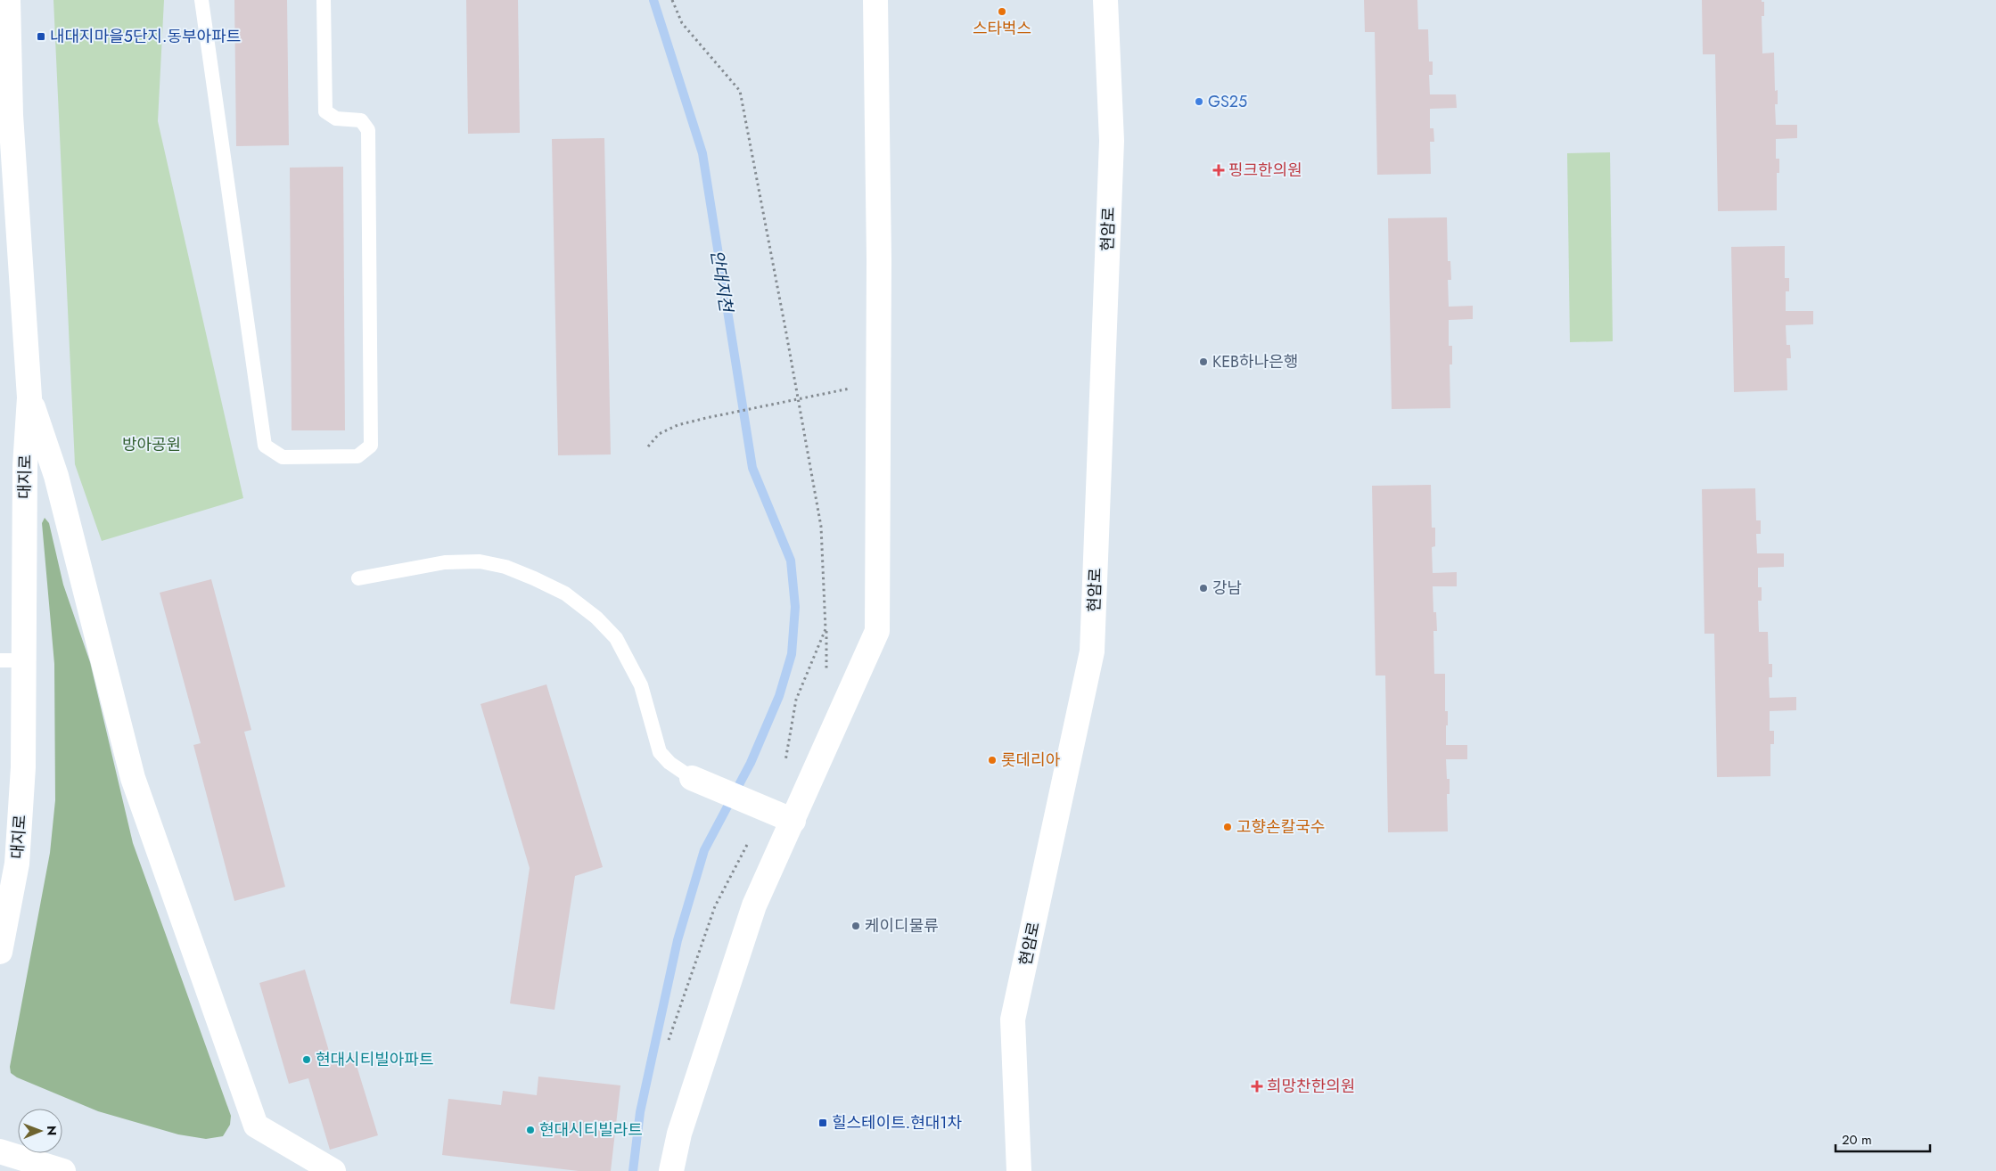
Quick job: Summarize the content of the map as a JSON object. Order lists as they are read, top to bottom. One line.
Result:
{"streets":{"street":["현암로","대지로"]},"water":["안대지천"],"parks":["방아공원"],"places":{"other":["스타벅스","GS25","KEB하나은행","강남","롯데리아","고향손칼국수","케이디물류","현대시티빌아파트","현대시티빌라트"],"transit":["내대지마을5단지.동부아파트","힐스테이트.현대1차"],"health":["핑크한의원","희망찬한의원"]},"scale_bar":"20 m","north":"right"}
